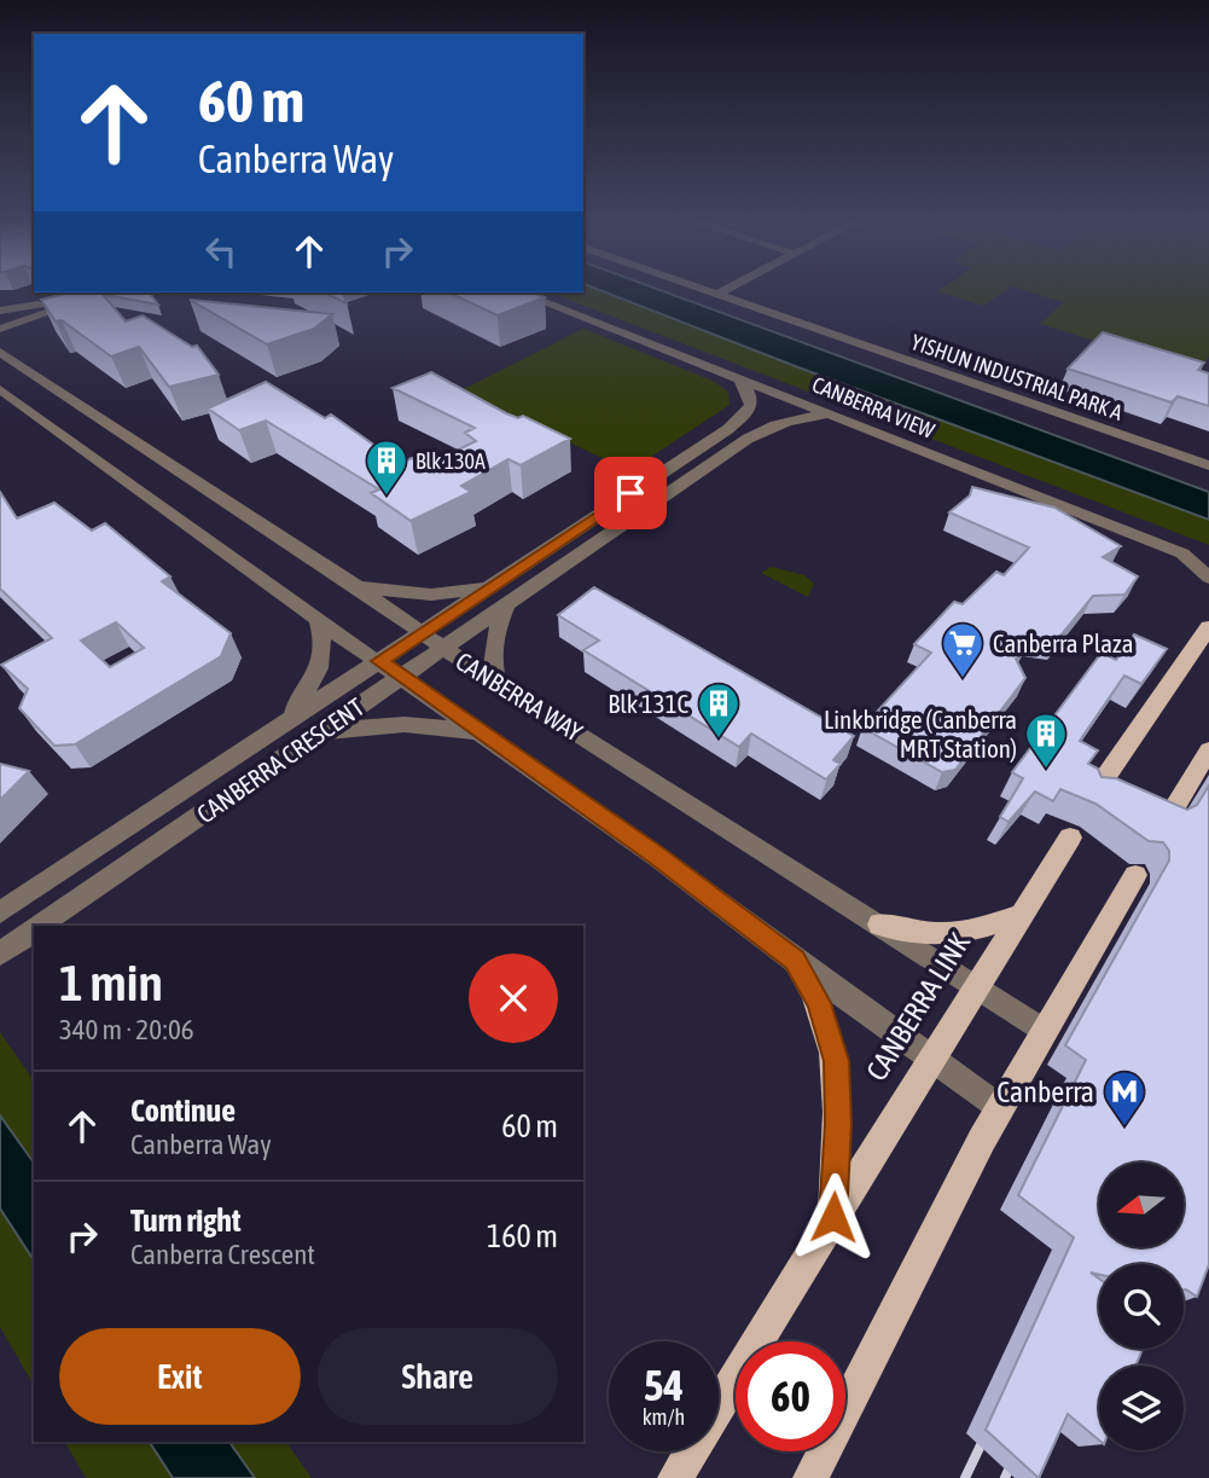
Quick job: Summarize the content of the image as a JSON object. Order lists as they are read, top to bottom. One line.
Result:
{"streets":{"main road":["CANBERRA LINK"],"street":["YISHUN INDUSTRIAL PARK A","CANBERRA VIEW","CANBERRA WAY","CANBERRA CRESCENT"]},"crossings":[["CANBERRA VIEW","CANBERRA CRESCENT"],["CANBERRA WAY","CANBERRA CRESCENT"],["CANBERRA WAY","CANBERRA LINK"]],"places":{"building":["Blk 130A","Blk 131C","Linkbridge (Canberra MRT Station)"],"supermarket":["Canberra Plaza"],"metro station":["Canberra"]},"north":"left","page":{"turn":["60 m","Canberra Way"],"heading":["1 min","340 m · 20:06"],"list":[{"name":"Continue","note":"Canberra Way","value":"60 m"},{"name":"Turn right","note":"Canberra Crescent","value":"160 m"}],"buttons":["Exit","Share"],"speed":"54 km/h","limit":"60"}}
